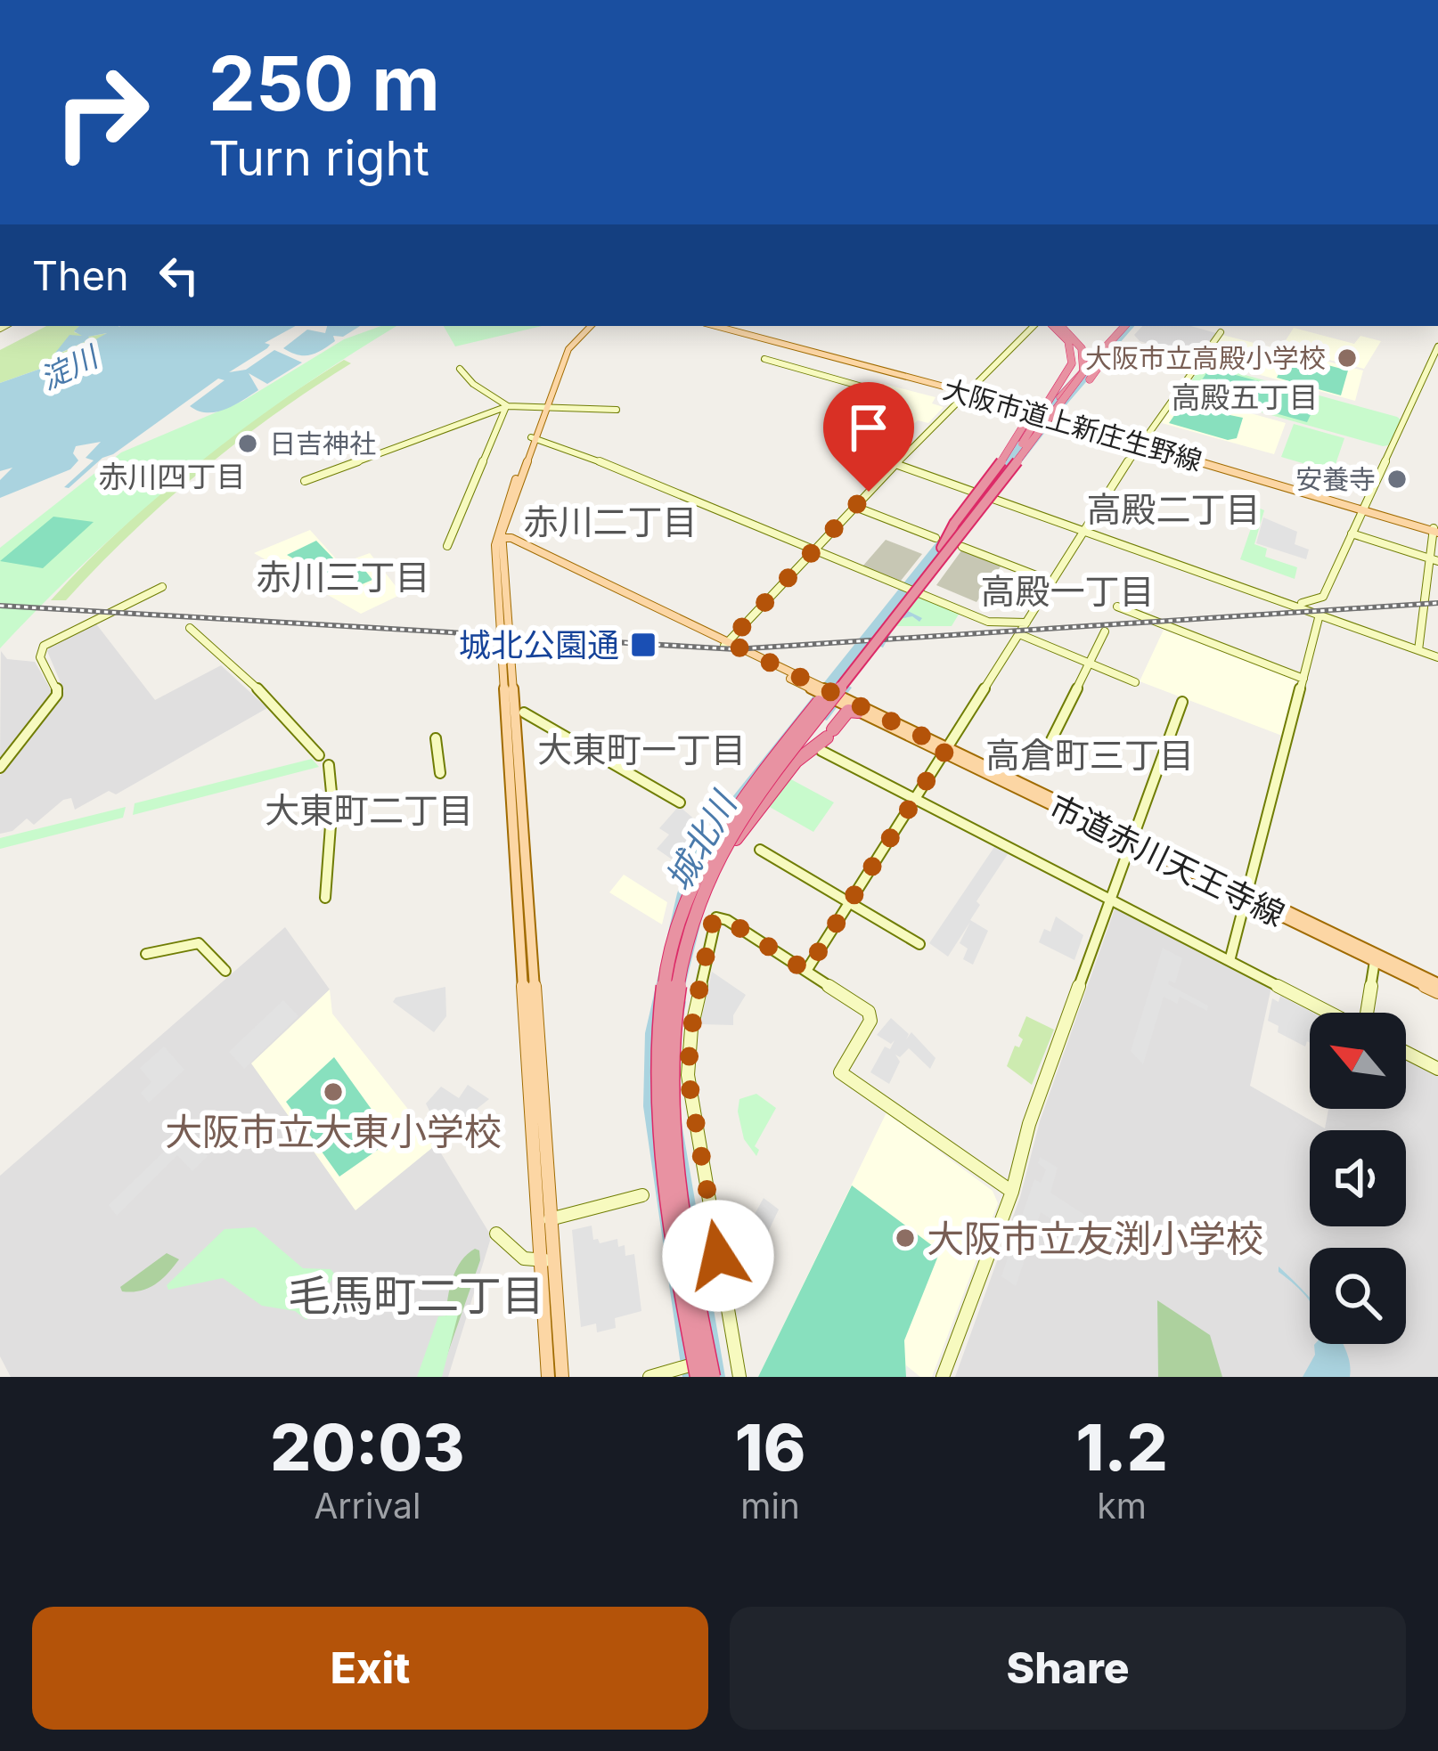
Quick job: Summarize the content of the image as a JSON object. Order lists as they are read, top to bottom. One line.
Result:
{"streets":{"main road":["大阪市道上新庄生野線","市道赤川天王寺線"]},"districts":["高殿五丁目","赤川四丁目","高殿二丁目","赤川二丁目","赤川三丁目","高殿一丁目","大東町一丁目","高倉町三丁目","大東町二丁目","毛馬町二丁目"],"water":["淀川","城北川"],"places":{"other":["大阪市立高殿小学校","日吉神社","安養寺","大阪市立大東小学校","大阪市立友渕小学校"],"transit":["城北公園通"]},"north":"top left","page":{"turn":["250 m","Turn right"],"then":"Then","eta":["20:03","Arrival","16","min","1.2","km"],"buttons":["Exit","Share"]}}
